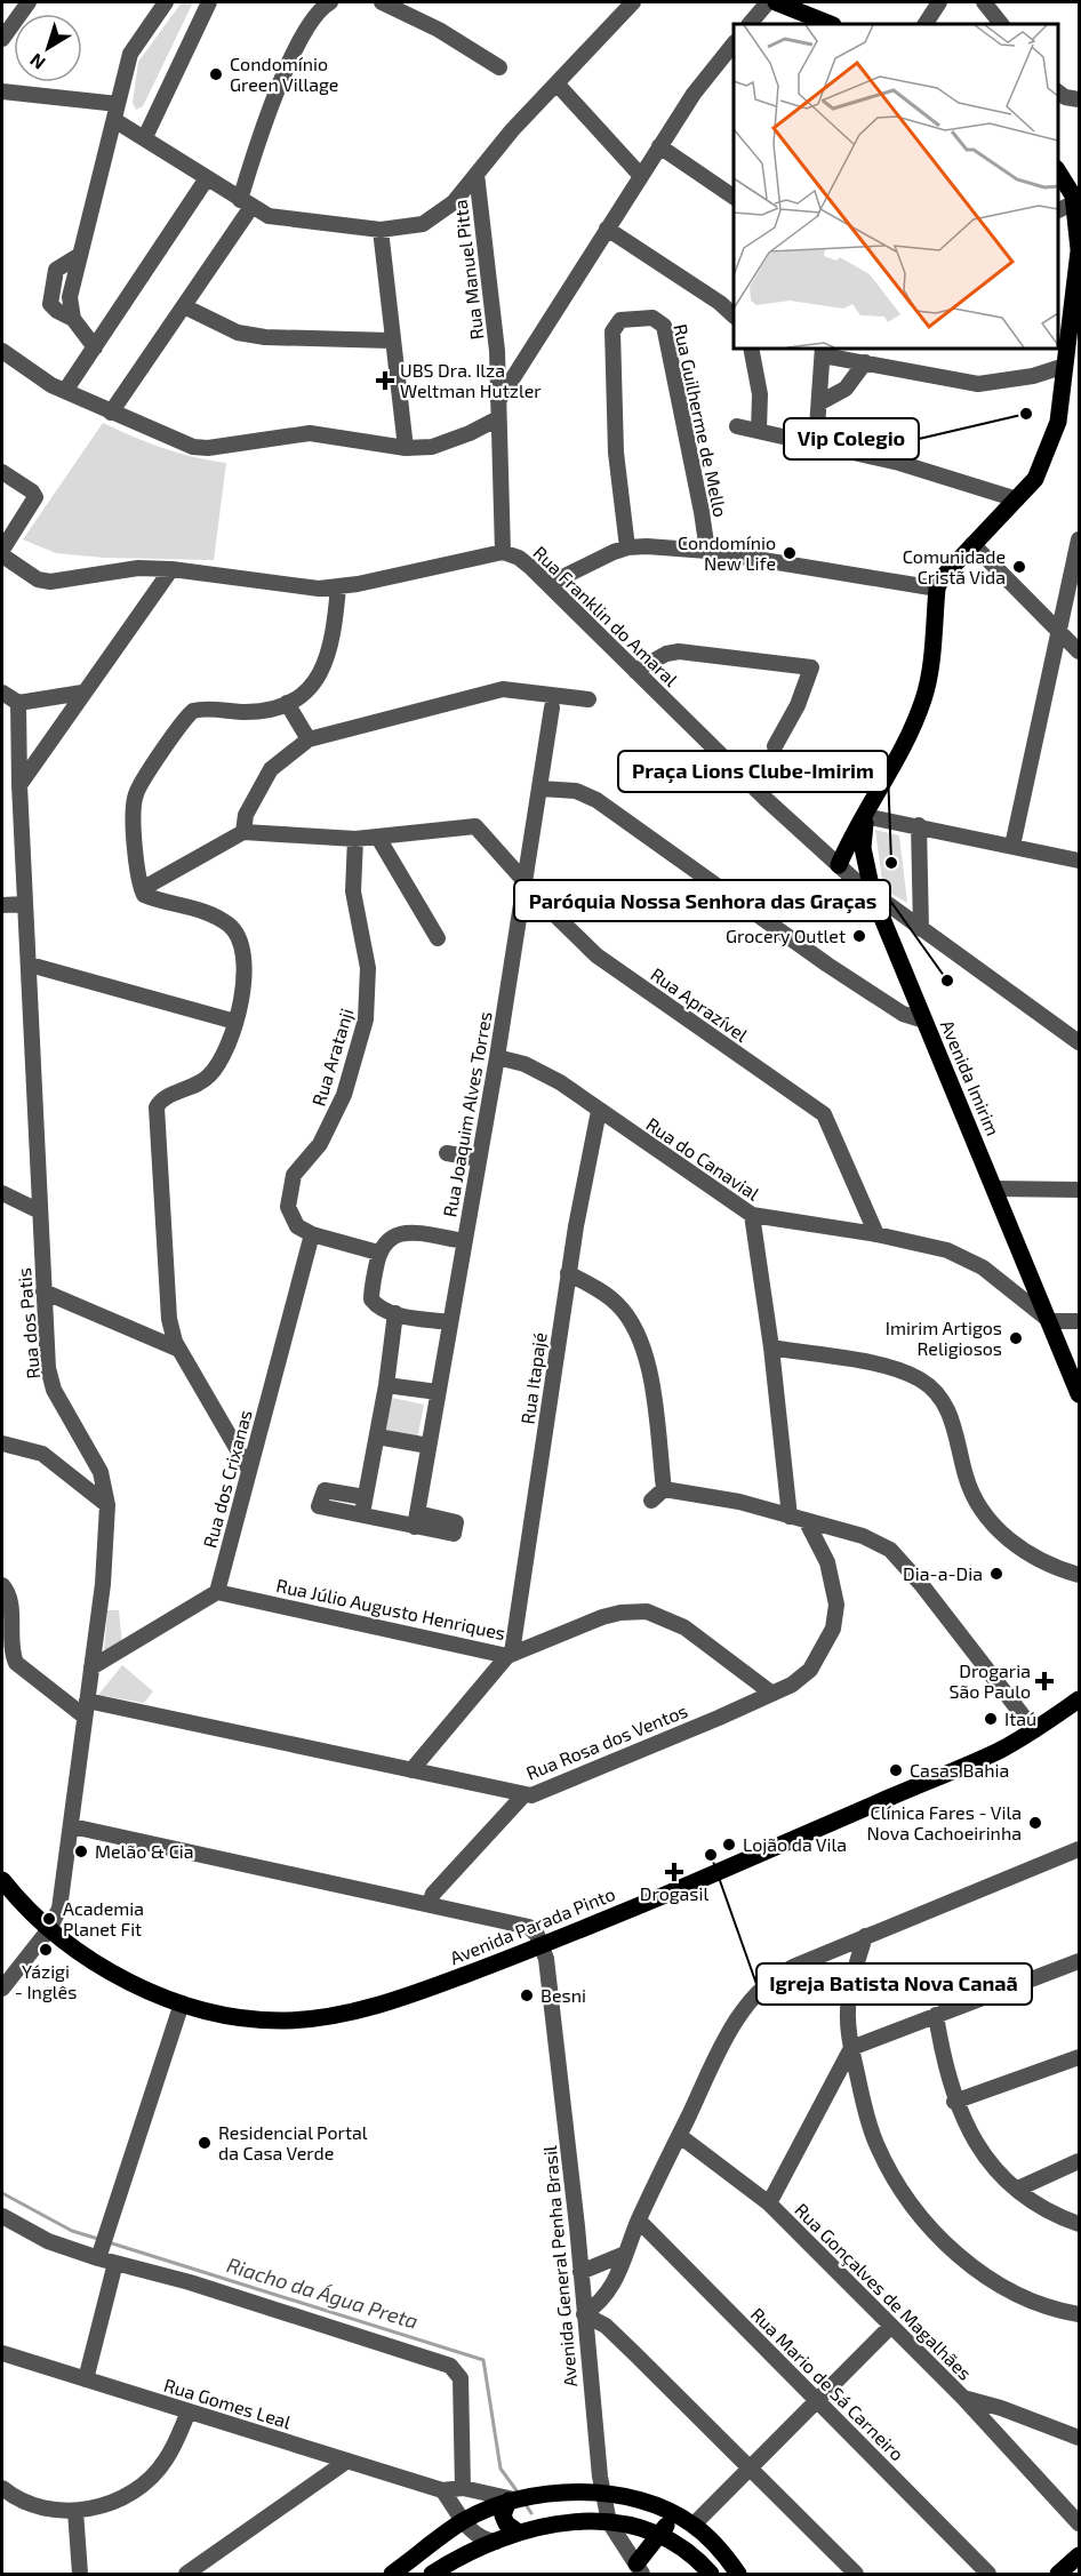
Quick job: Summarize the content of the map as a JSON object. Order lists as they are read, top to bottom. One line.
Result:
{"streets":{"main road":["Avenida Imirim","Avenida Parada Pinto"],"street":["Rua Manuel Pitta","Rua Guilherme de Mello","Rua Franklin do Amaral","Rua Aprazível","Rua Aratanji","Rua Joaquim Alves Torres","Rua do Canavial","Rua dos Patis","Rua Itapajé","Rua dos Crixanas","Rua Júlio Augusto Henriques","Rua Rosa dos Ventos","Avenida General Penha Brasil","Rua Gonçalves de Magalhães","Rua Mario de Sá Carneiro","Rua Gomes Leal"]},"crossings":[["Rua Manuel Pitta","Rua Franklin do Amaral"],["Rua Franklin do Amaral","Avenida Imirim"],["Rua Aprazível","Rua Joaquim Alves Torres"],["Rua Aprazível","Rua do Canavial"],["Rua Aratanji","Rua dos Crixanas"],["Avenida Imirim","Rua do Canavial"],["Rua Joaquim Alves Torres","Rua do Canavial"],["Rua do Canavial","Rua Itapajé"],["Rua dos Patis","Rua Rosa dos Ventos"],["Rua dos Patis","Avenida Parada Pinto"],["Rua Itapajé","Rua Júlio Augusto Henriques"],["Rua dos Crixanas","Rua Júlio Augusto Henriques"],["Rua Júlio Augusto Henriques","Rua Rosa dos Ventos"],["Avenida Parada Pinto","Avenida General Penha Brasil"]],"water":["Riacho da Água Preta"],"places":{"other":["Condomínio Green Village","Vip Colegio","Condomínio New Life","Comunidade Cristã Vida","Praça Lions Clube-Imirim","Grocery Outlet","Paróquia Nossa Senhora das Graças","Imirim Artigos Religiosos","Dia-a-Dia","Itaú","Casas Bahia","Clínica Fares - Vila Nova Cachoeirinha","Lojão da Vila","Melão & Cia","Igreja Batista Nova Canaã","Academia Planet Fit","Yázigi - Inglês","Besni","Residencial Portal da Casa Verde"],"health":["UBS Dra. Ilza Weltman Hutzler","Drogaria São Paulo","Drogasil"]},"north":"bottom left"}
